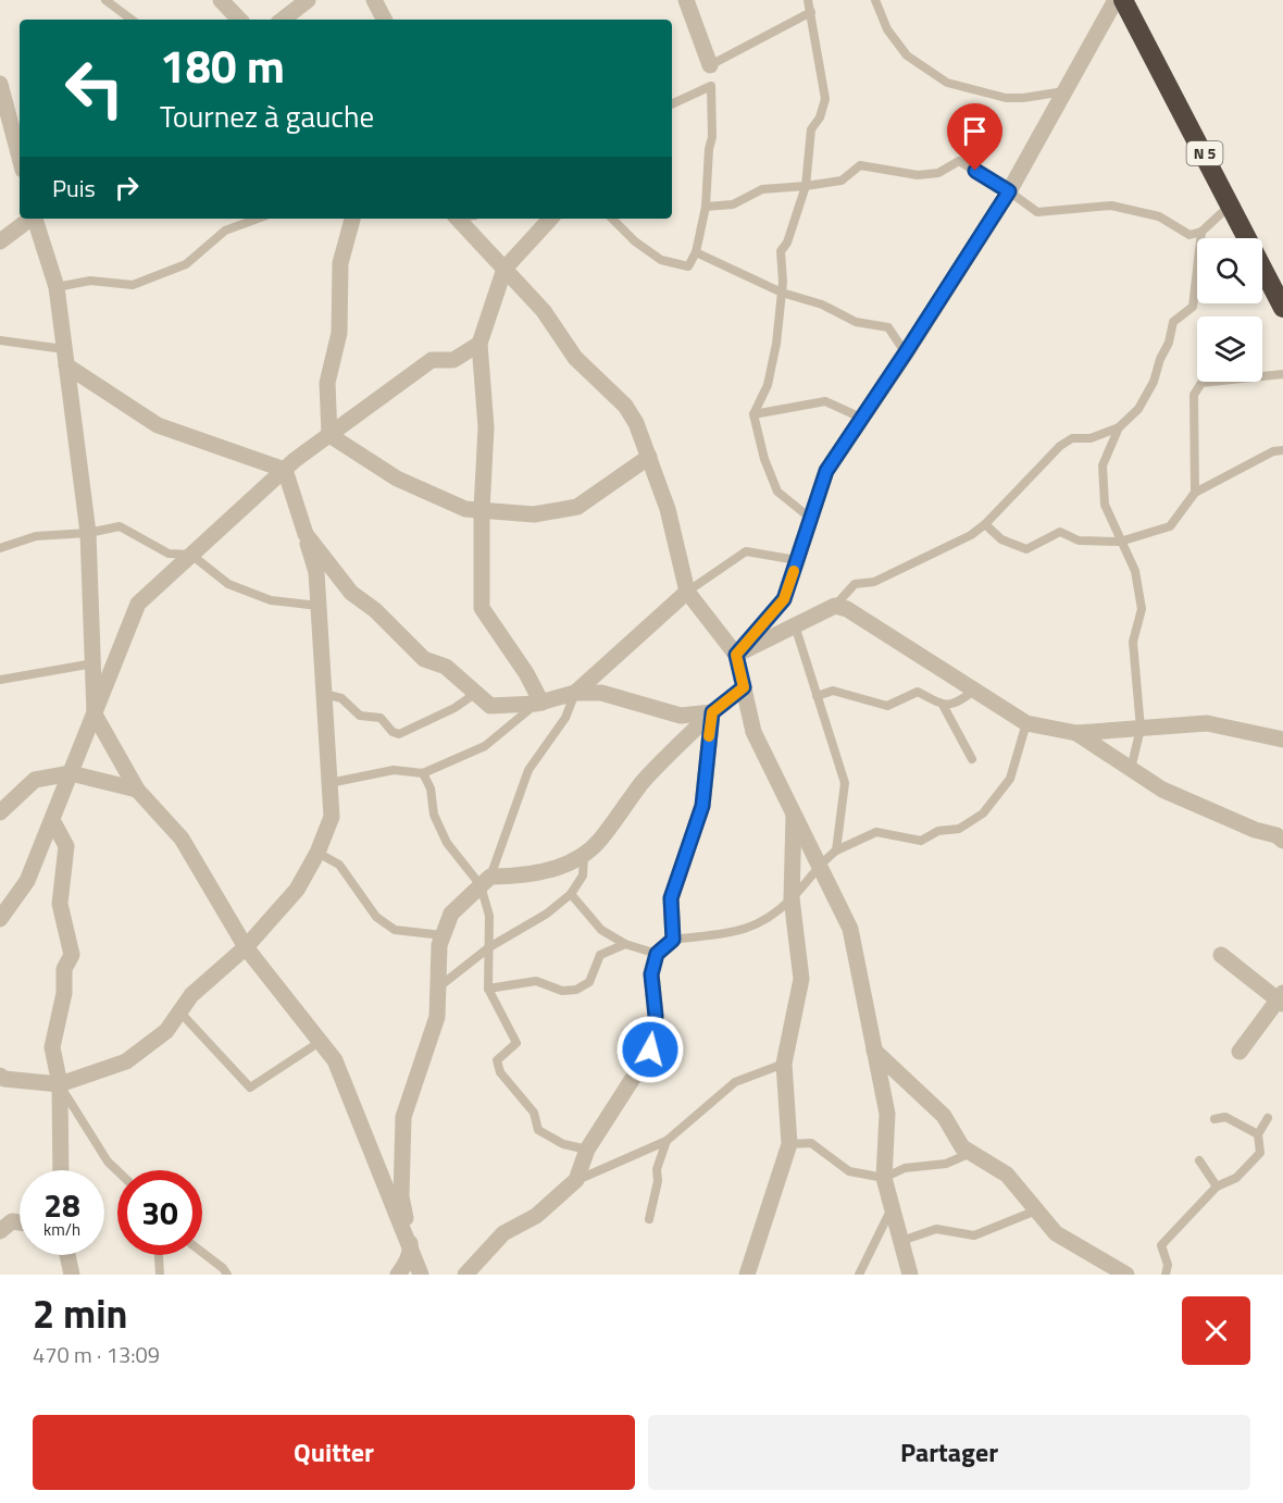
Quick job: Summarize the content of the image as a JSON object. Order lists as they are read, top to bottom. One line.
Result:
{"streets":{"highway":["N 5"]},"page":{"turn":["180 m","Tournez à gauche"],"then":"Puis","speed":"28 km/h","limit":"30","heading":["2 min","470 m · 13:09"],"buttons":["Quitter","Partager"]}}
